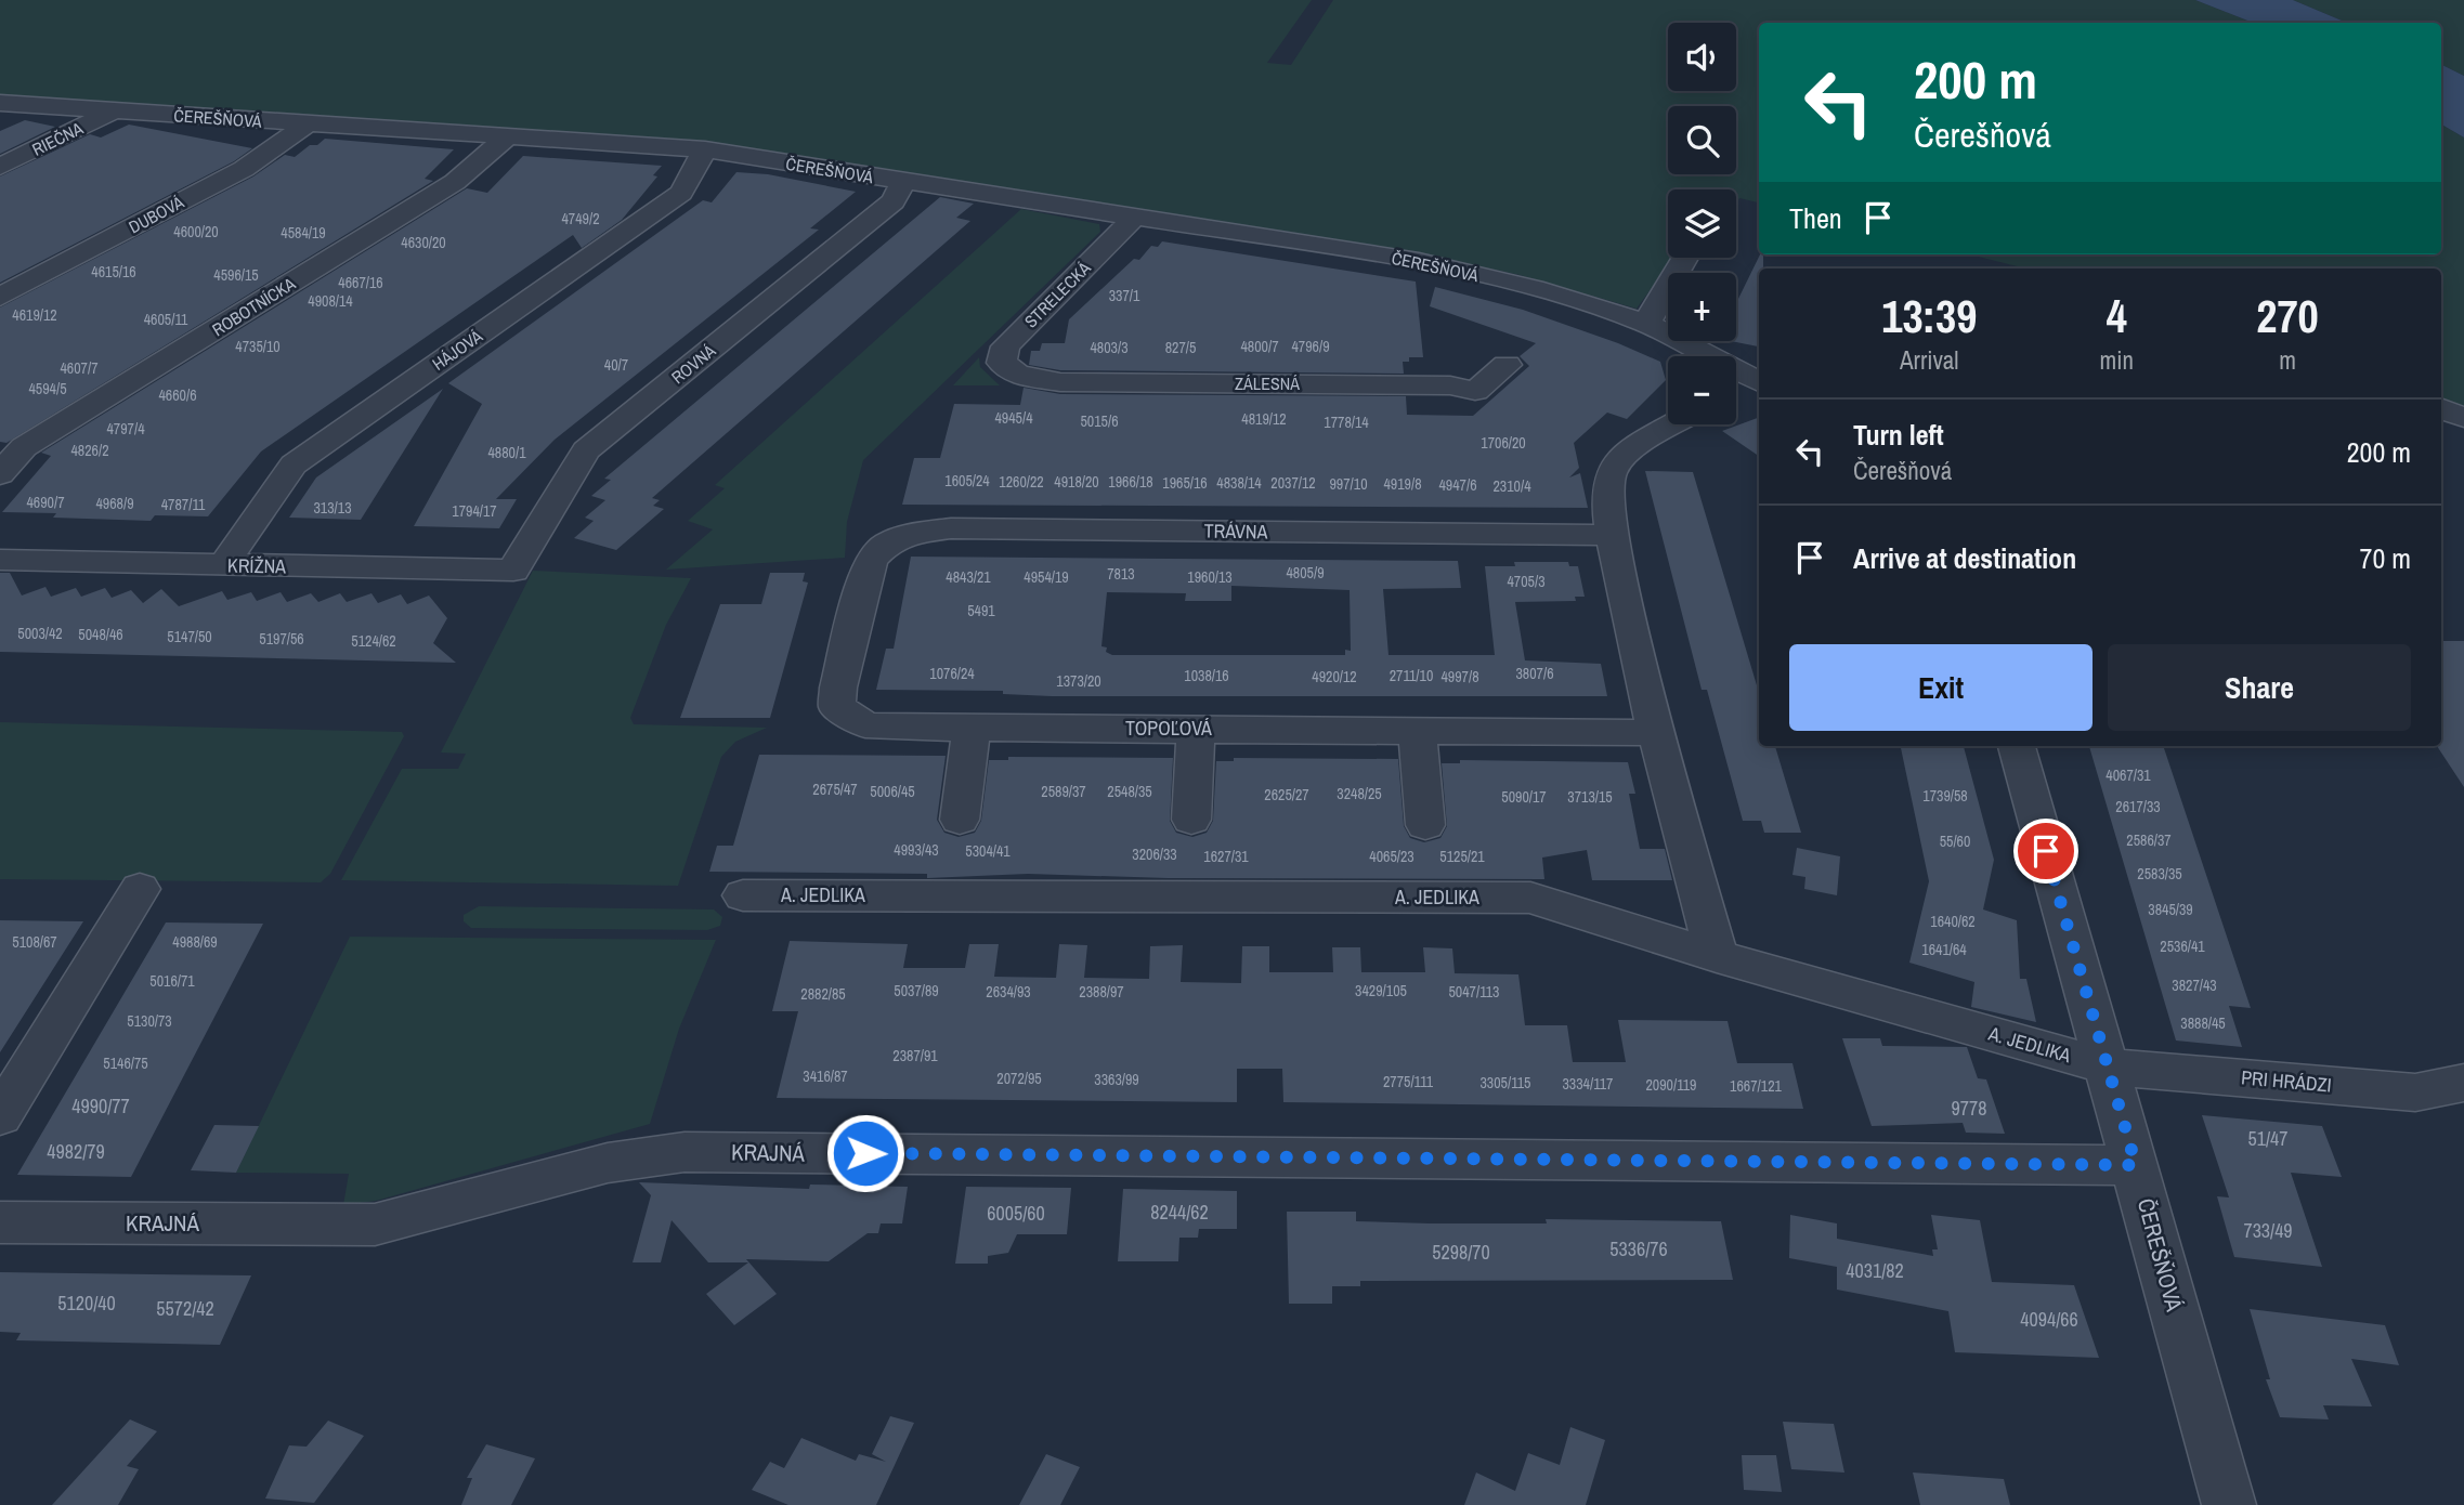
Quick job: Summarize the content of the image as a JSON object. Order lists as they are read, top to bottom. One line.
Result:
{"streets":{"street":["ČEREŠŇOVÁ","RIEČNA","DUBOVÁ","STRELECKÁ","ROBOTNÍCKA","HÁJOVÁ","ROVNÁ","ZÁLESNÁ","TRÁVNA","KRÍŽNA","TOPOĽOVÁ","A. JEDLIKA","PRI HRÁDZI","KRAJNÁ"]},"crossings":[["ČEREŠŇOVÁ","RIEČNA"],["ČEREŠŇOVÁ","DUBOVÁ"],["ČEREŠŇOVÁ","STRELECKÁ"],["ČEREŠŇOVÁ","ROBOTNÍCKA"],["ČEREŠŇOVÁ","HÁJOVÁ"],["ČEREŠŇOVÁ","ROVNÁ"],["ČEREŠŇOVÁ","A. JEDLIKA"],["ČEREŠŇOVÁ","PRI HRÁDZI"],["ČEREŠŇOVÁ","KRAJNÁ"],["STRELECKÁ","ZÁLESNÁ"],["HÁJOVÁ","KRÍŽNA"],["ROVNÁ","KRÍŽNA"],["TRÁVNA","TOPOĽOVÁ"],["A. JEDLIKA","PRI HRÁDZI"]],"house_numbers":["4749/2","4600/20","4584/19","4630/20","4615/16","4596/15","4667/16","337/1","4908/14","4619/12","4605/11","4735/10","4800/7","4796/9","4803/3","827/5","40/7","4607/7","4594/5","4660/6","4945/4","4819/12","5015/6","1778/14","4797/4","1706/20","4826/2","4880/1","1605/24","1260/22","4918/20","1966/18","1965/16","4838/14","2037/12","997/10","4919/8","4947/6","2310/4","4690/7","4968/9","4787/11","313/13","1794/17","4805/9","7813","4843/21","4954/19","1960/13","4705/3","5491","5003/42","5048/46","5147/50","5197/56","5124/62","1076/24","3807/6","1038/16","2711/10","4920/12","4997/8","1373/20","4067/31","2675/47","5006/45","2589/37","2548/35","3248/25","2625/27","1739/58","5090/17","3713/15","2617/33","2586/37","55/60","4993/43","5304/41","3206/33","1627/31","4065/23","5125/21","2583/35","3845/39","1640/62","5108/67","4988/69","2536/41","1641/64","5016/71","3827/43","5037/89","3429/105","2634/93","2388/97","5047/113","2882/85","5130/73","3888/45","2387/91","5146/75","3416/87","2072/95","3363/99","2775/111","3305/115","3334/117","2090/119","1667/121","4990/77","9778","51/47","4982/79","8244/62","6005/60","733/49","5336/76","5298/70","4031/82","5120/40","5572/42","4094/66"],"page":{"map_buttons":["+","−"],"turn":["200 m","Čerešňová"],"then":"Then","eta":["13:39","Arrival","4","min","270","m"],"list":[{"name":"Turn left","note":"Čerešňová","value":"200 m"},{"name":"Arrive at destination","value":"70 m"}],"buttons":["Exit","Share"]}}
